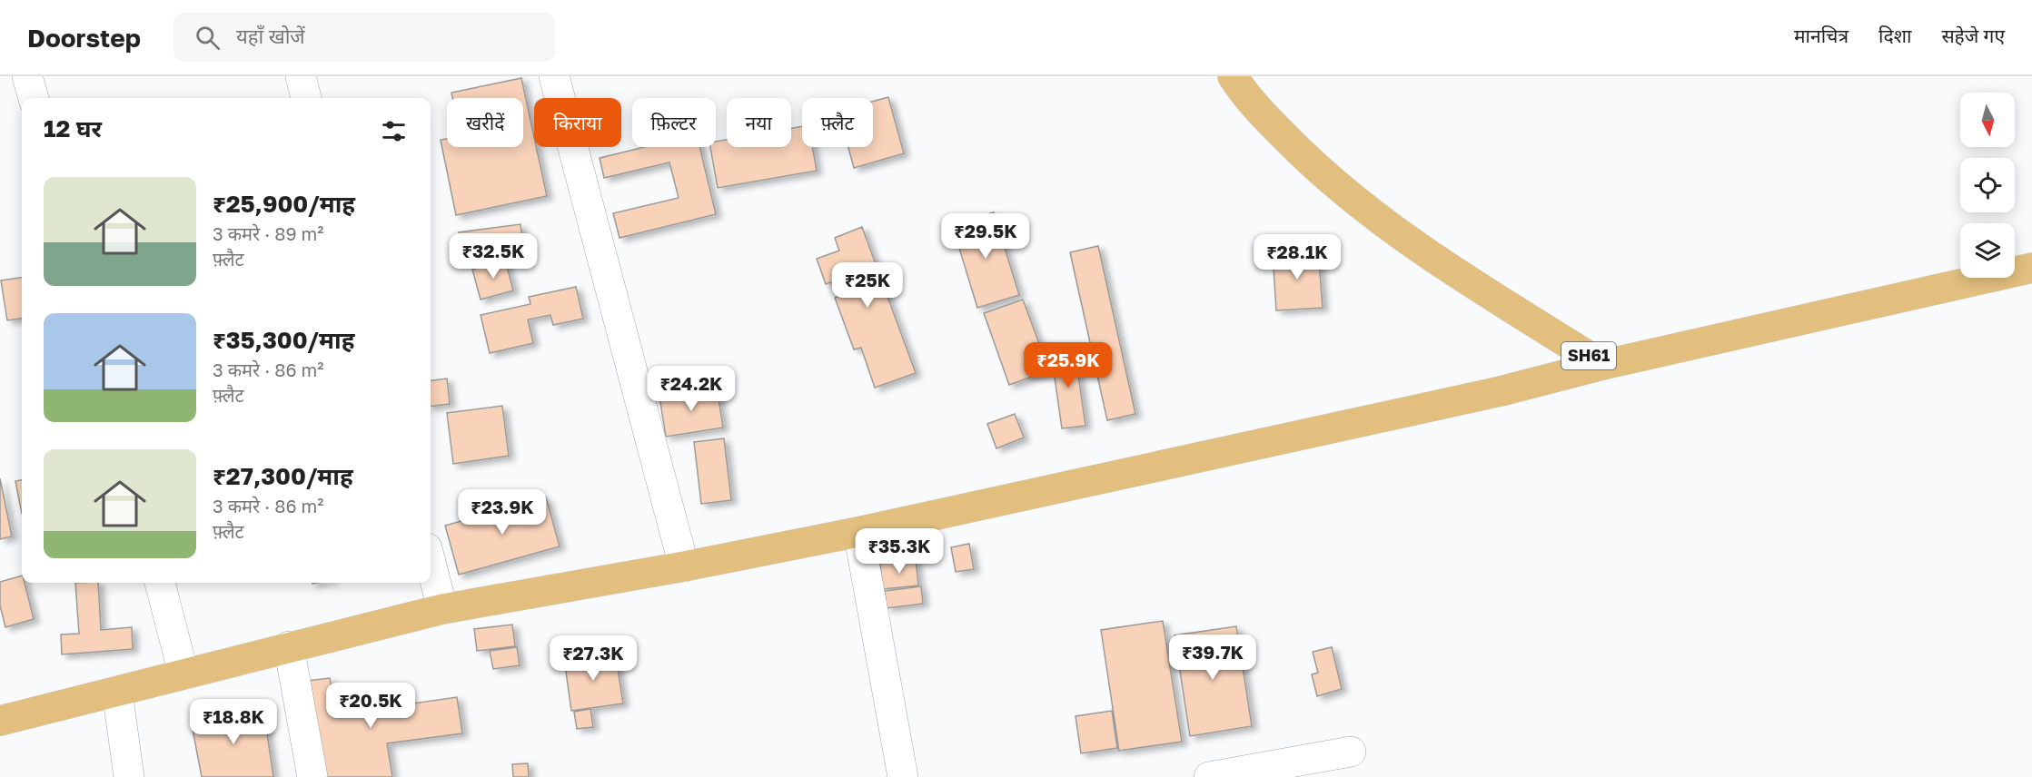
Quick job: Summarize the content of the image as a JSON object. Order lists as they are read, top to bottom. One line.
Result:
{"streets":{"main road":["SH61"]},"north":"bottom","page":{"header":"Doorstep","search":"यहाँ खोजें","nav":["मानचित्र","दिशा","सहेजे गए"],"chip":["खरीदें","किराया","फ़िल्टर","नया","फ़्लैट"],"heading":"12 घर","list":[{"name":"₹25,900/माह","note":"3 कमरे · 89 m² · फ़्लैट"},{"name":"₹35,300/माह","note":"3 कमरे · 86 m² · फ़्लैट"},{"name":"₹27,300/माह","note":"3 कमरे · 86 m² · फ़्लैट"}],"price":["₹29.5K","₹32.5K","₹28.1K","₹25K","₹25.9K","₹24.2K","₹23.9K","₹35.3K","₹39.7K","₹27.3K","₹20.5K","₹18.8K"]}}
